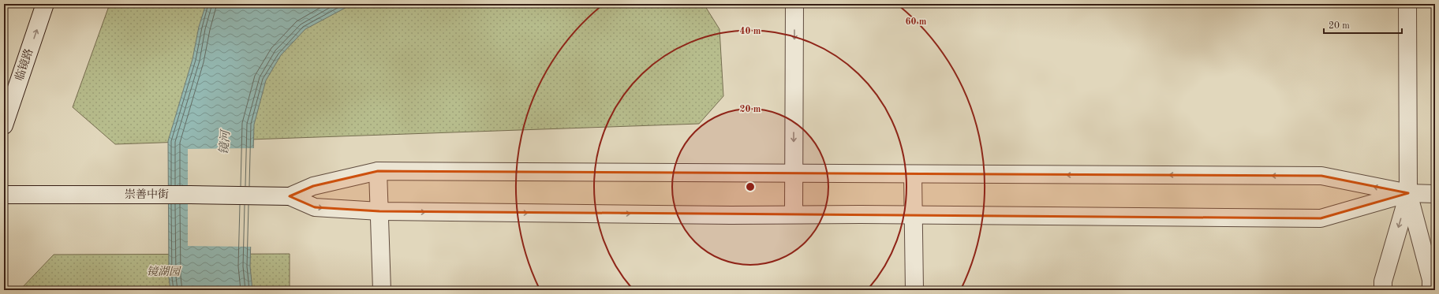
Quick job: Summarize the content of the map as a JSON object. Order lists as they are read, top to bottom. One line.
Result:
{"streets":{"street":["临镜路","崇善中街"]},"one_way":["临镜路"],"water":["镜河"],"parks":["镜湖园"],"scale_bar":"20 m","rings":["60 m","40 m","20 m"]}
